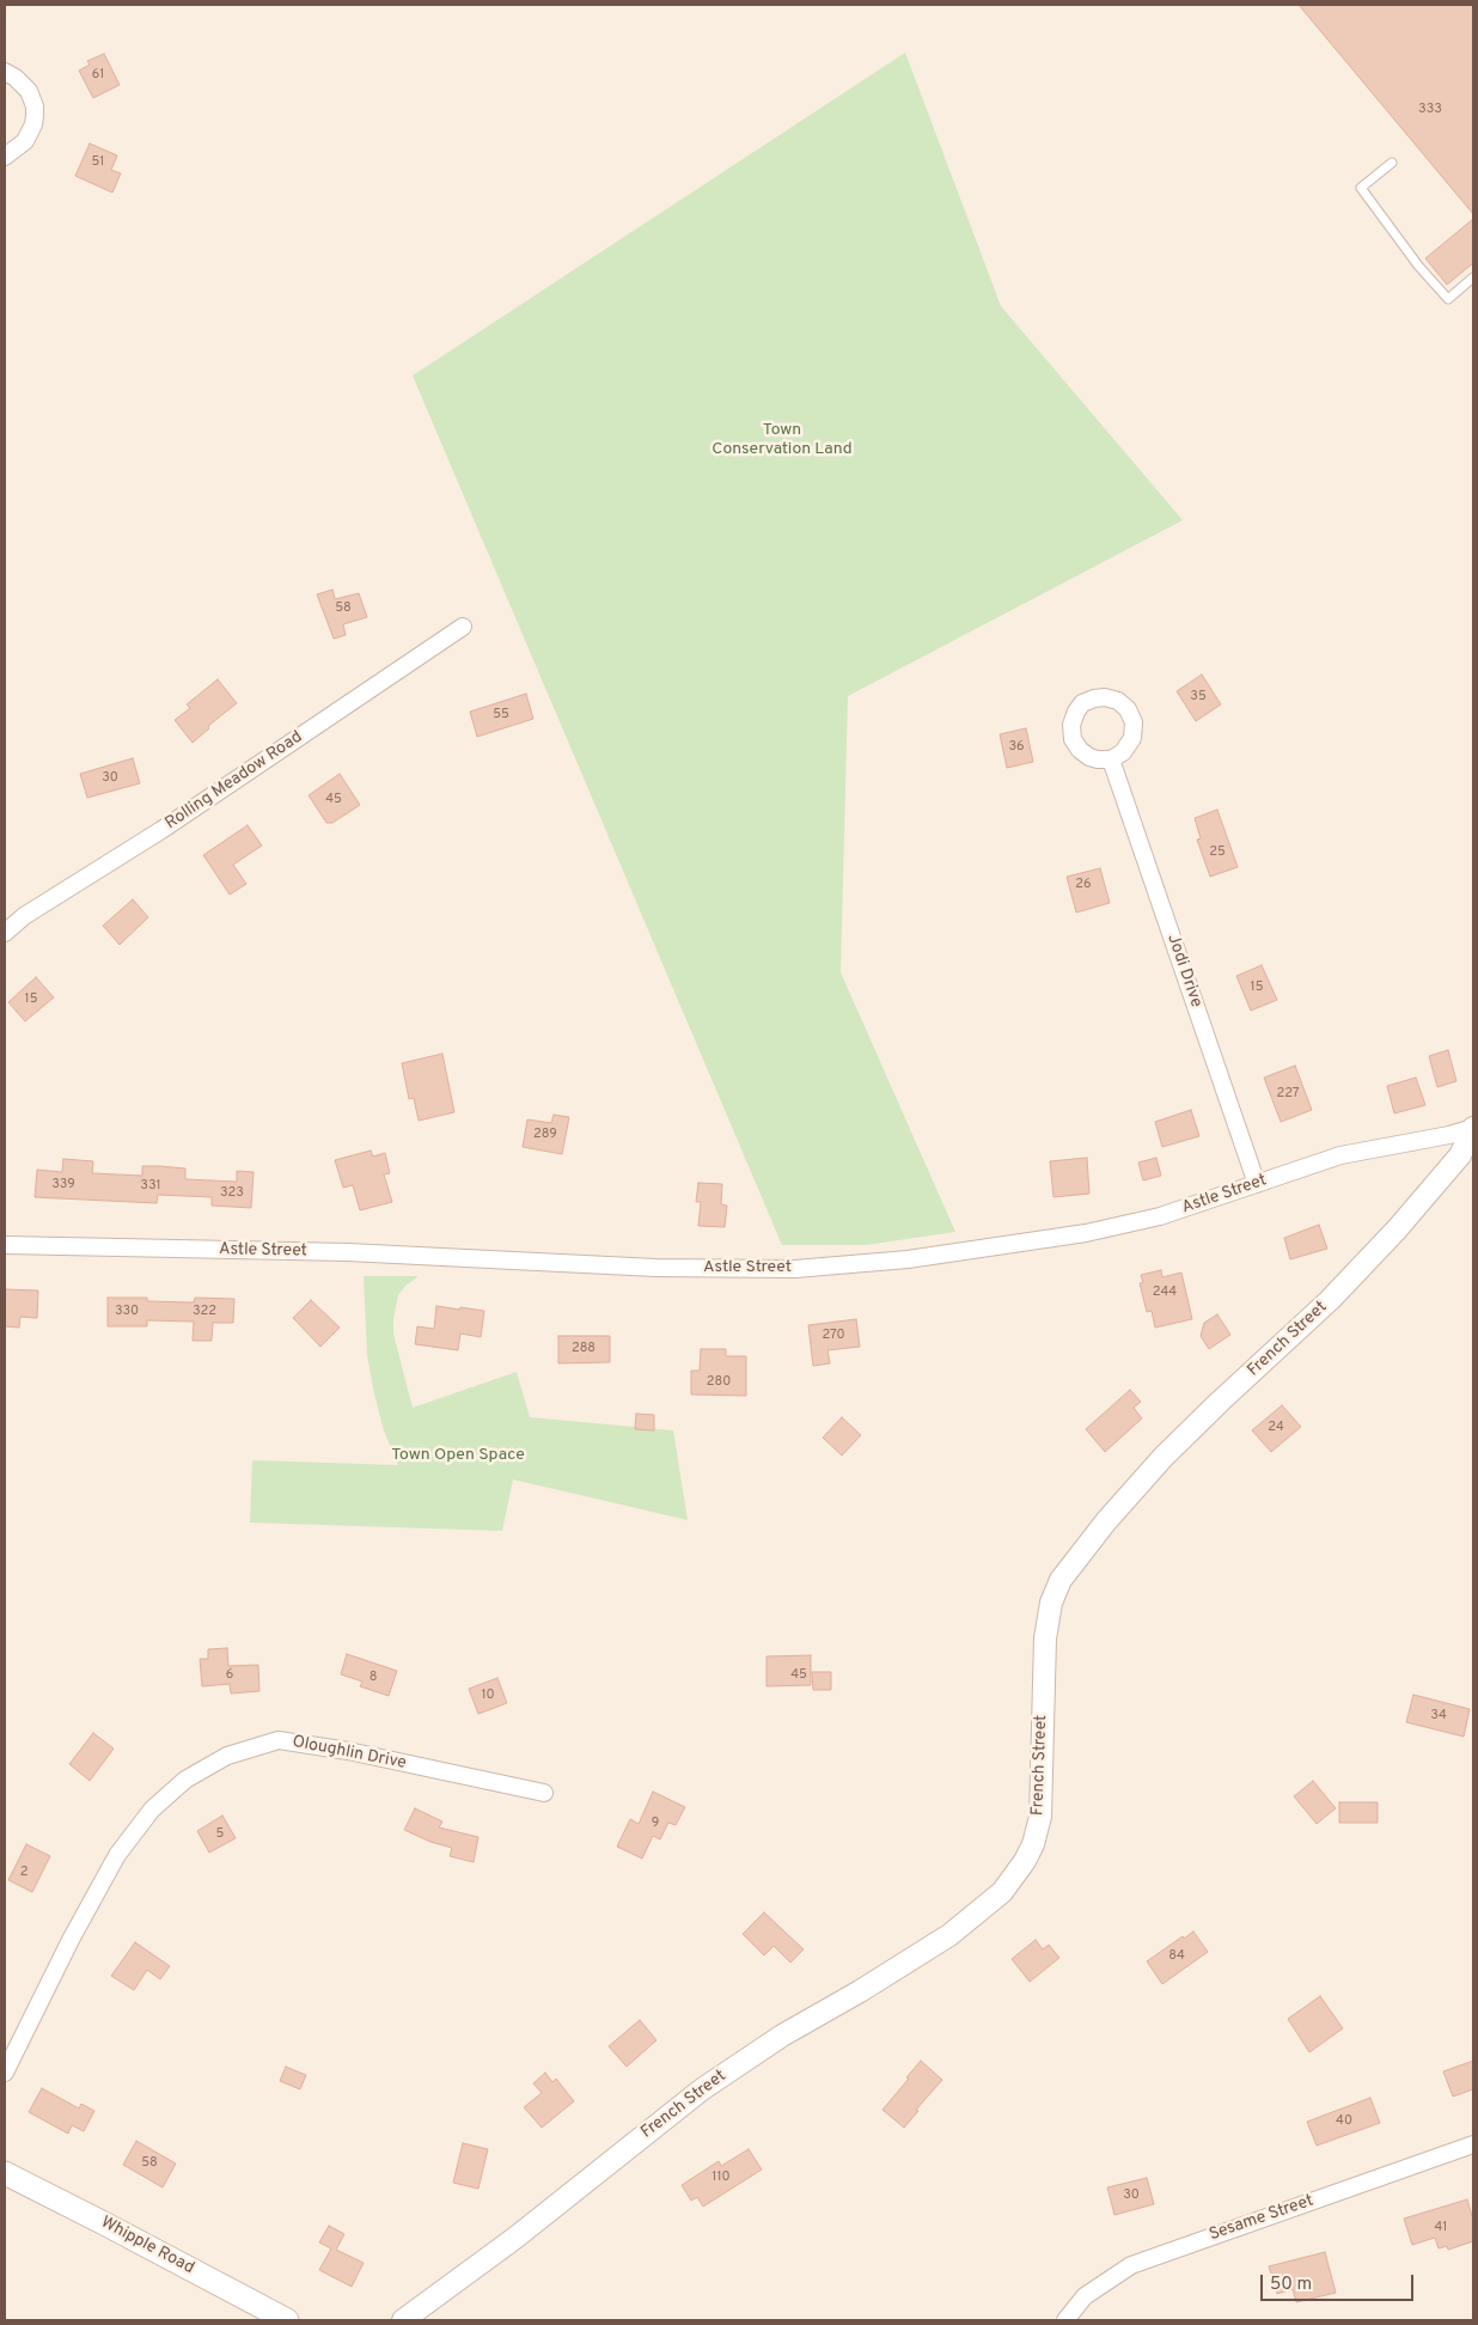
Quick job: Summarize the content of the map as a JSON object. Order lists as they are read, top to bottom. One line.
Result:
{"streets":{"main road":["Whipple Road"],"street":["Rolling Meadow Road","Jodi Drive","Astle Street","French Street","Oloughlin Drive","Sesame Street"]},"crossings":[["Jodi Drive","Astle Street"],["Astle Street","French Street"]],"parks":["Town Conservation Land","Town Open Space"],"house_numbers":["61","333","51","58","35","55","36","30","45","25","26","15","15","227","289","339","331","323","244","330","322","270","288","280","24","6","45","8","10","34","9","5","2","84","40","58","110","30","41"],"scale_bar":"50 m"}
